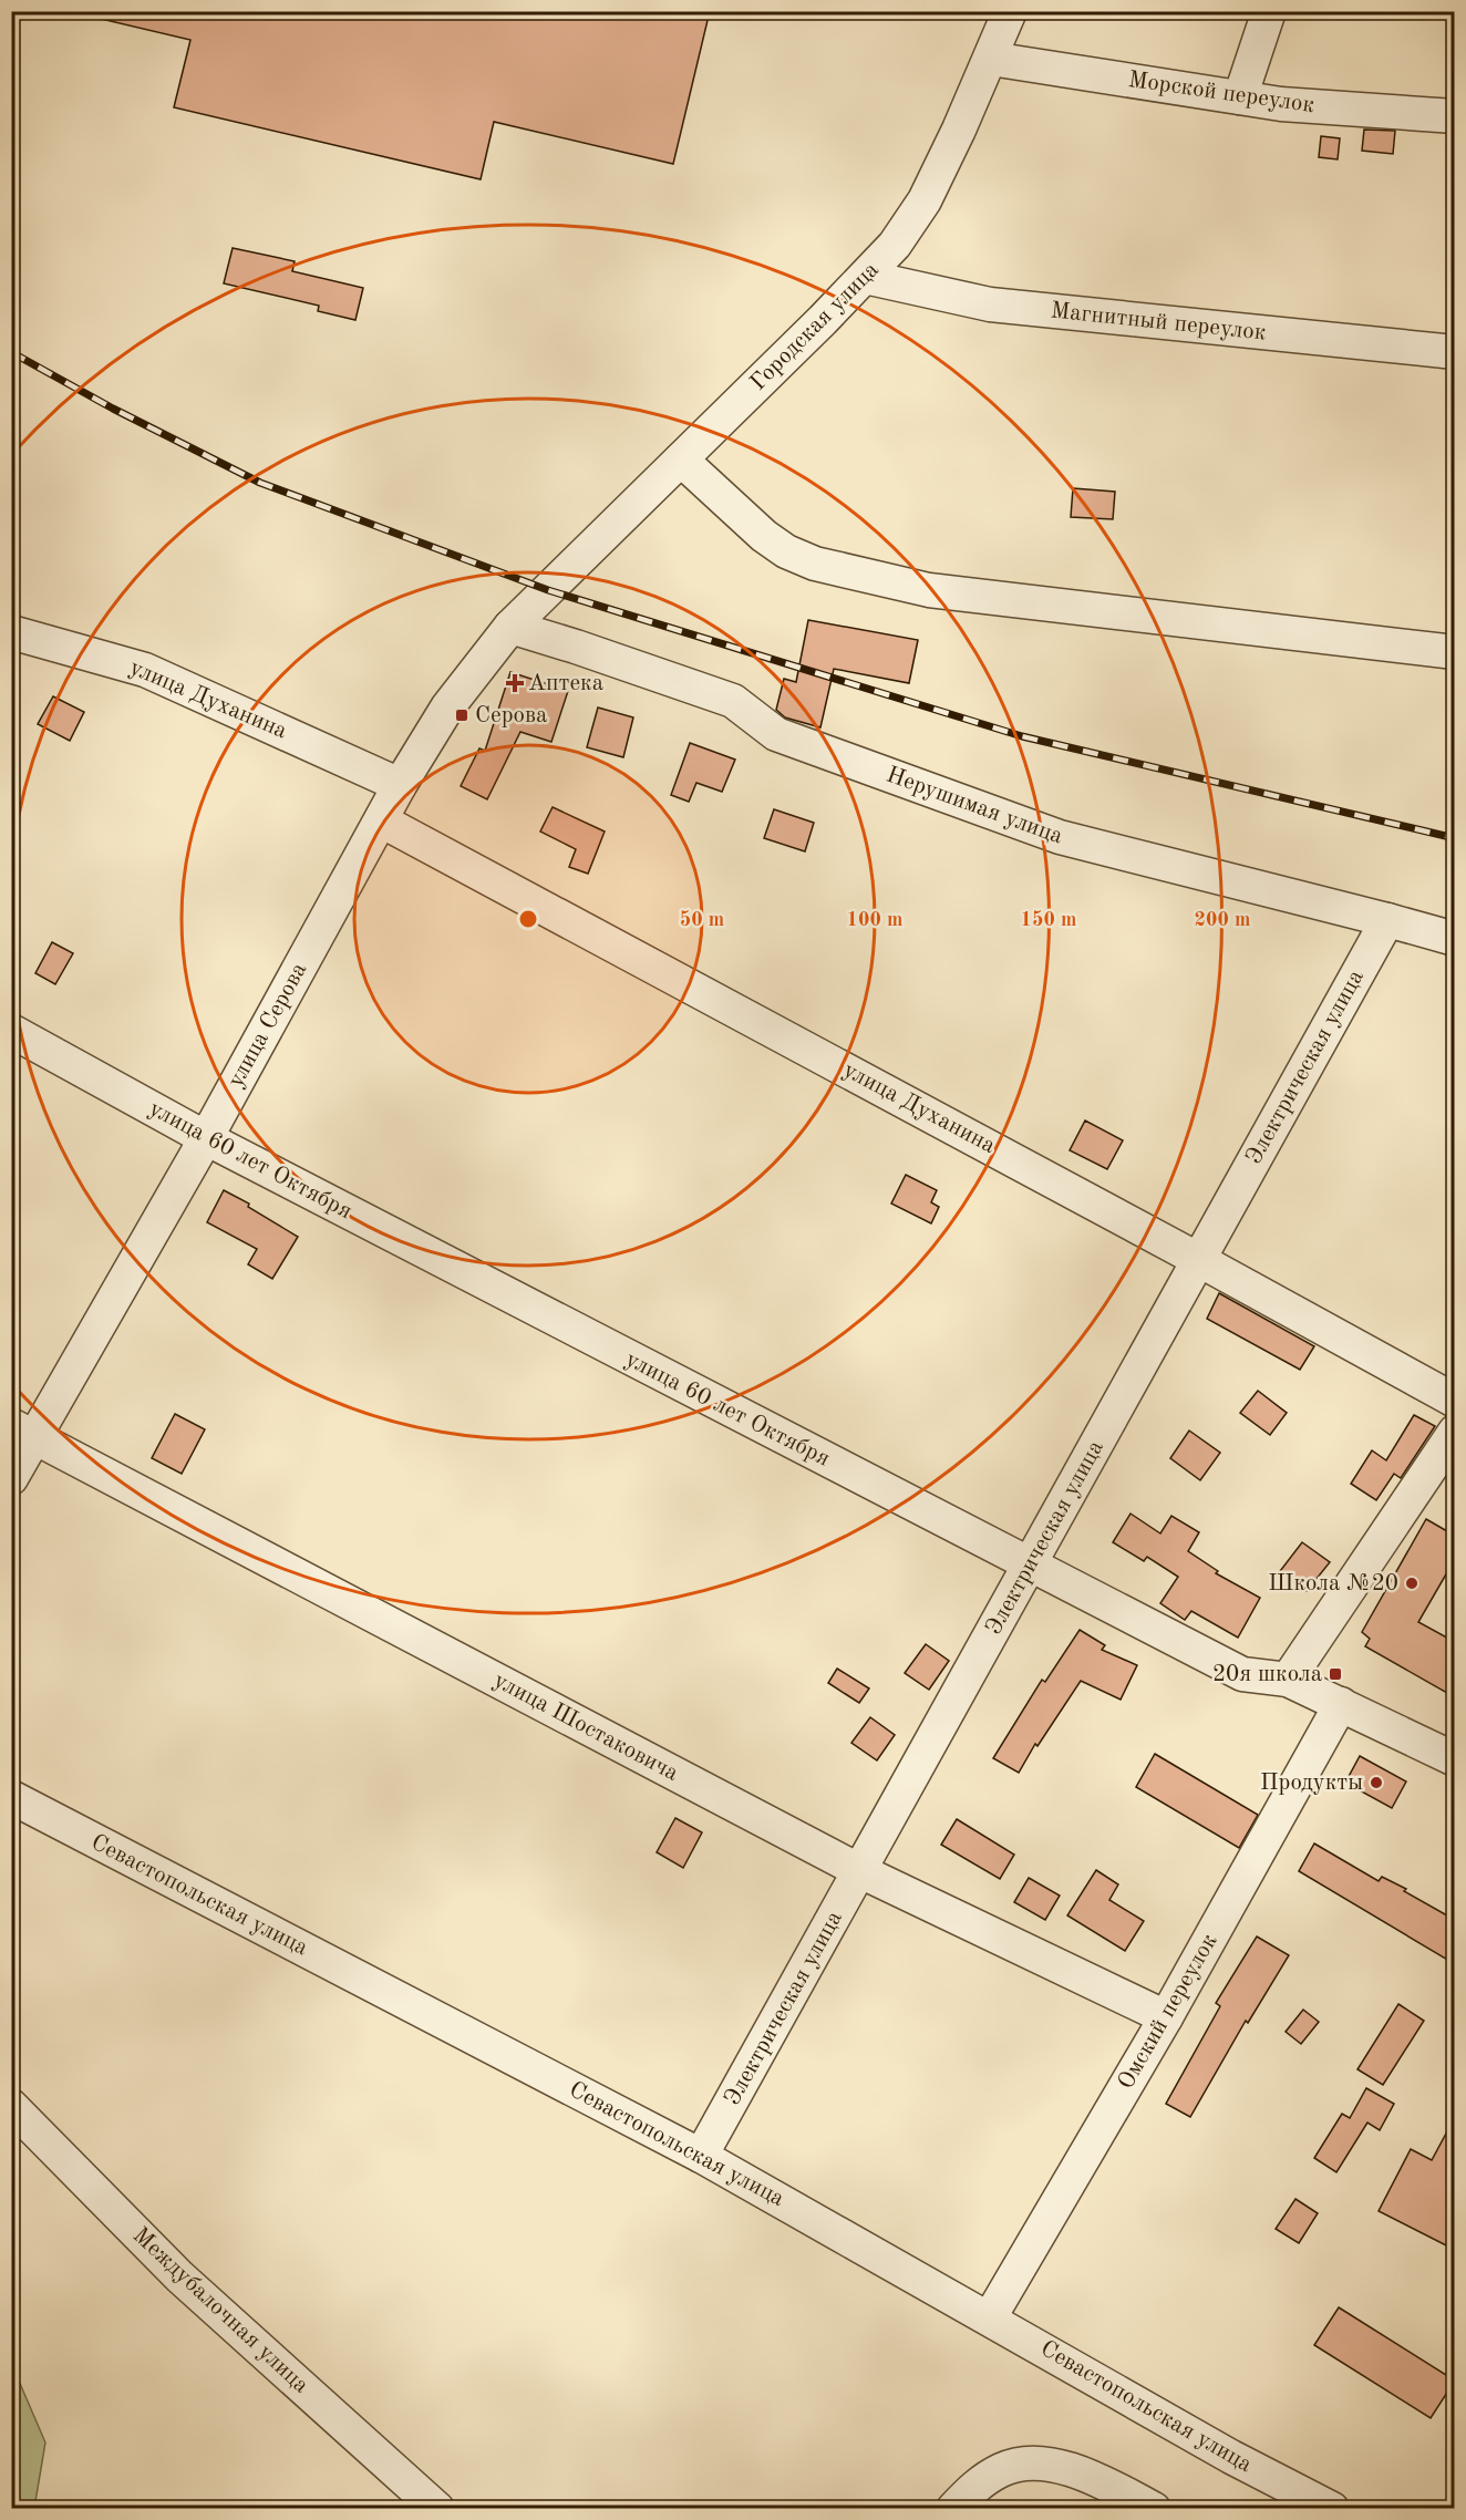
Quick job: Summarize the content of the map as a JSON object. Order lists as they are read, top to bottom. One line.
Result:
{"streets":{"street":["Морской переулок","Магнитный переулок","Городская улица","улица Духанина","Нерушимая улица","улица Серова","Электрическая улица","улица 60 лет Октября","улица Шостаковича","Севастопольская улица","Омский переулок","Междубалочная улица"]},"crossings":[["Морской переулок","Городская улица"],["Магнитный переулок","Городская улица"],["Городская улица","улица Серова"],["улица Духанина","улица Серова"],["улица Духанина","Электрическая улица"],["Нерушимая улица","улица Серова"],["Нерушимая улица","Электрическая улица"],["улица Серова","улица 60 лет Октября"],["улица Серова","улица Шостаковича"],["Электрическая улица","улица 60 лет Октября"],["Электрическая улица","улица Шостаковича"],["Электрическая улица","Севастопольская улица"],["улица 60 лет Октября","Омский переулок"],["улица Шостаковича","Омский переулок"],["Севастопольская улица","Омский переулок"]],"places":{"health":["Аптека"],"transit":["Серова","20я школа"],"other":["Школа №20","Продукты"]},"rings":["50 m","100 m","150 m","200 m"]}
